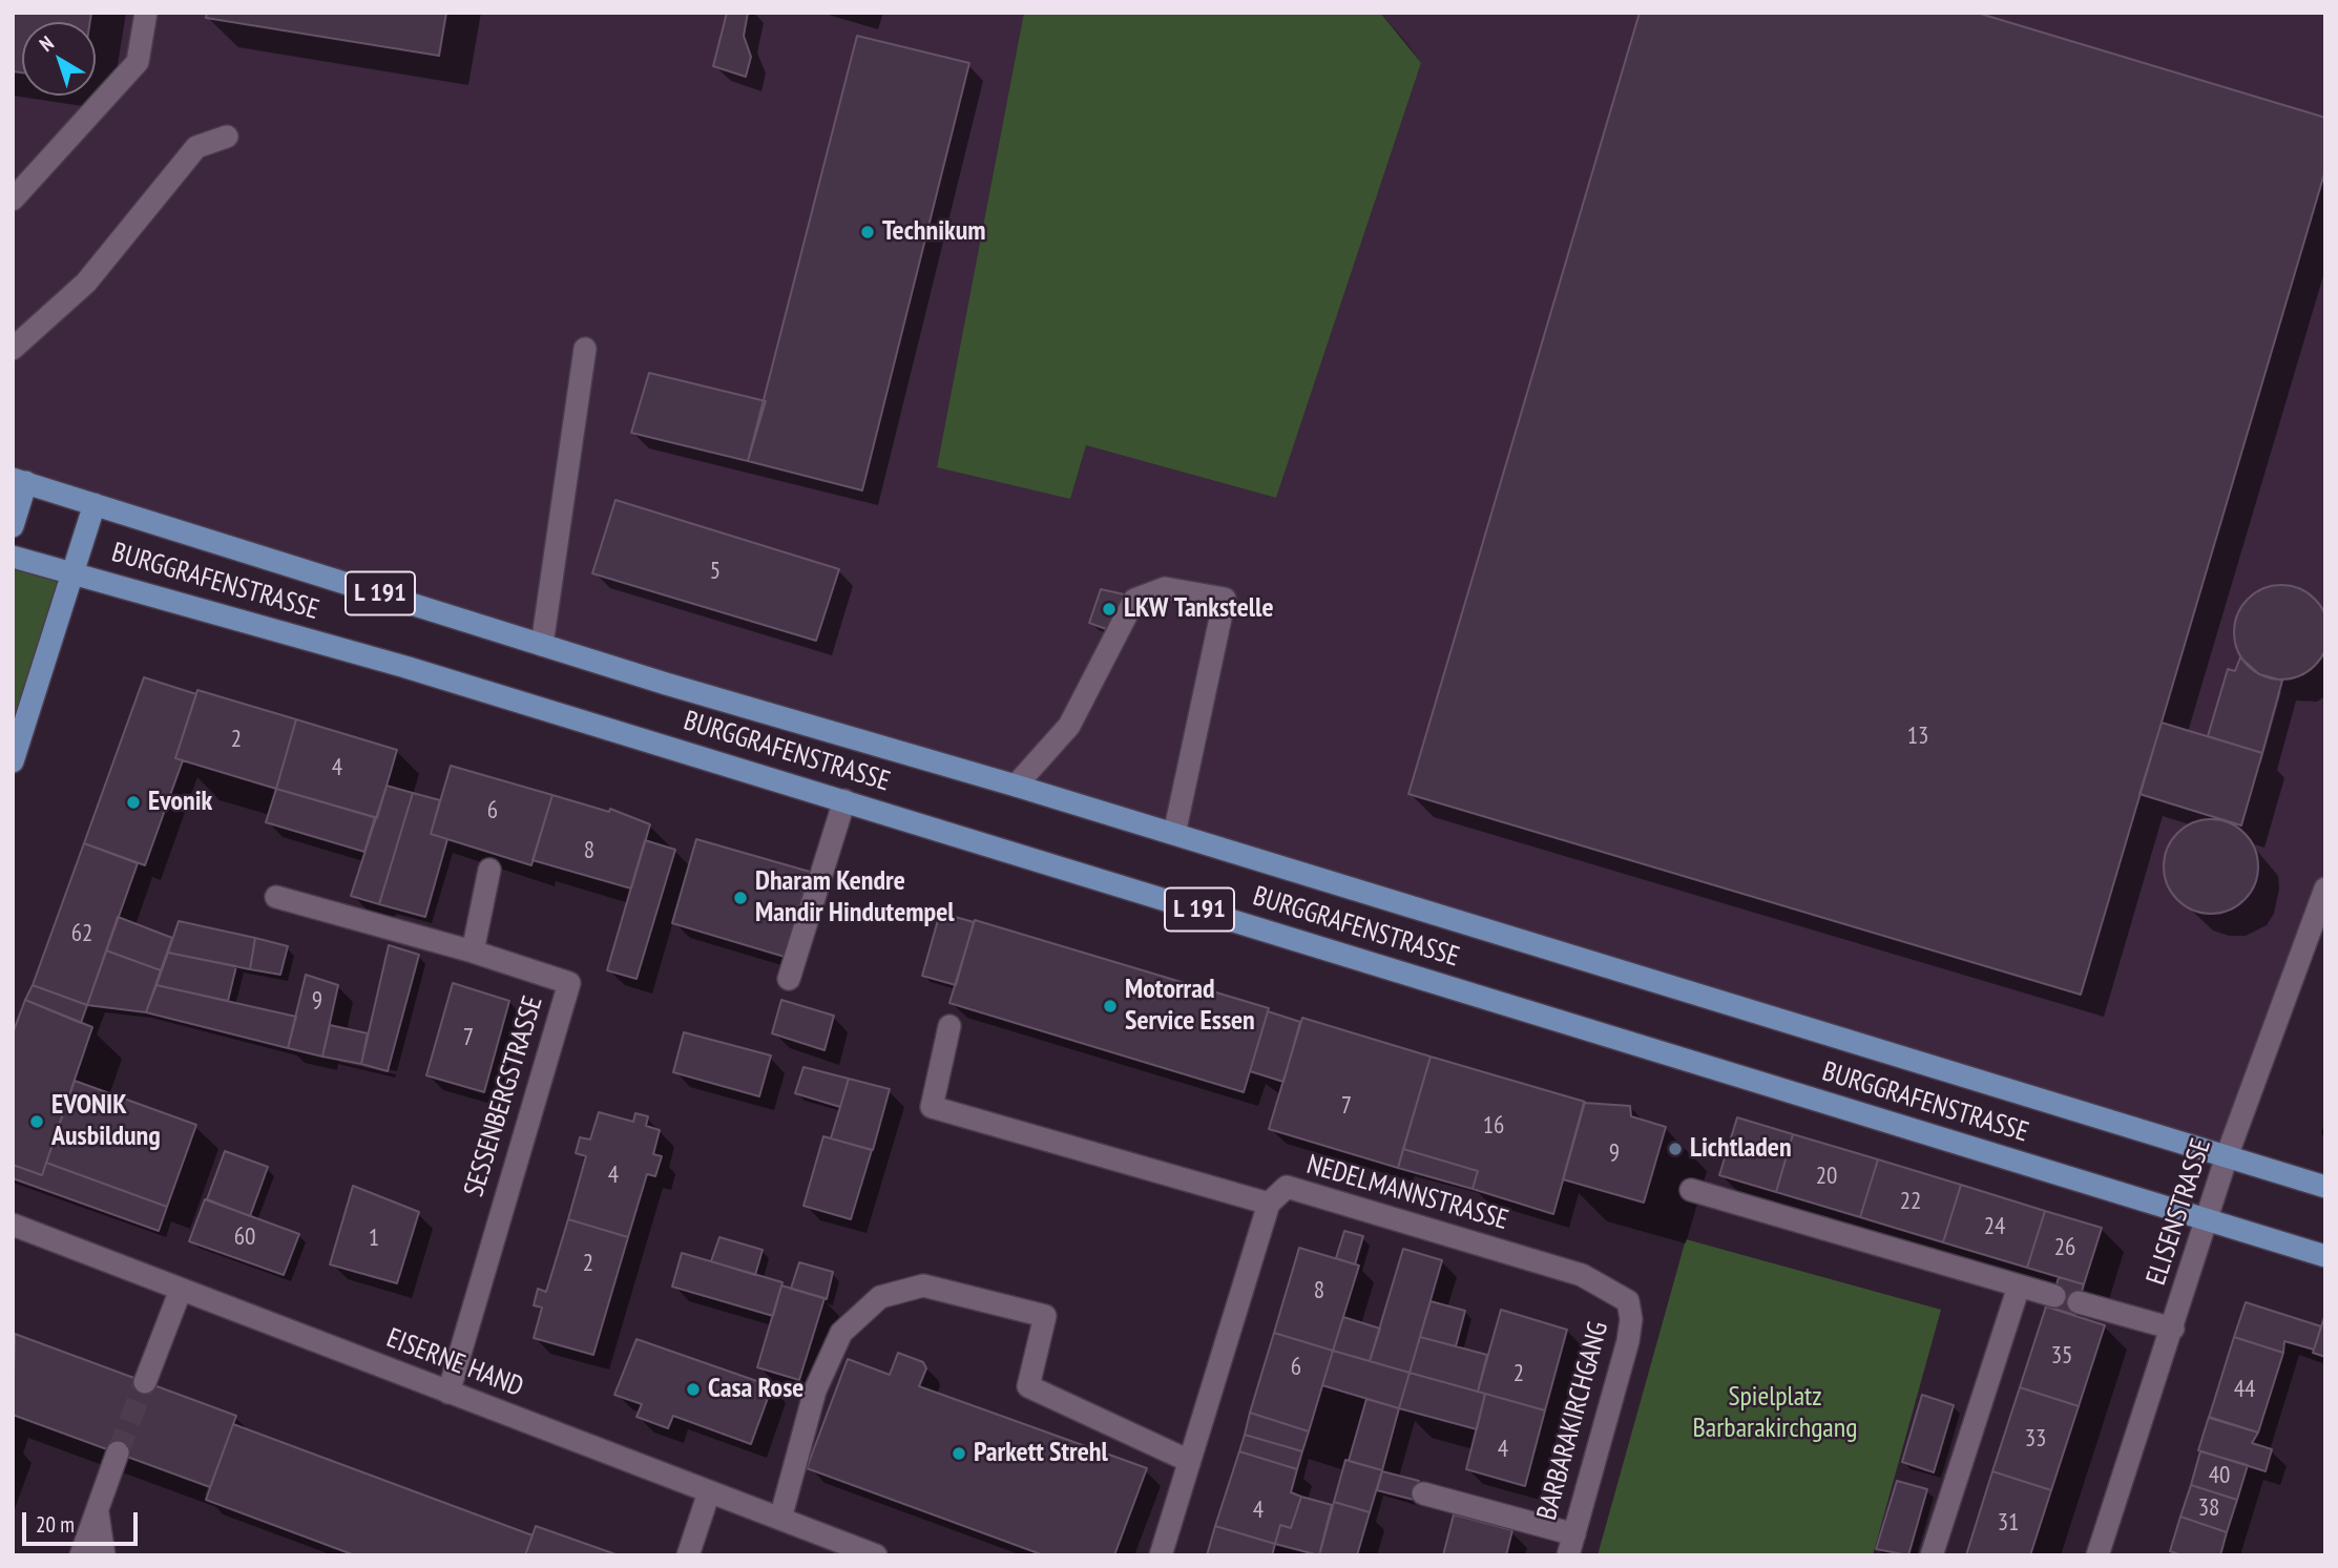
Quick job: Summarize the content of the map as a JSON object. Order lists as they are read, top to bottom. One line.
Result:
{"streets":{"main road":["BURGGRAFENSTRASSE","L 191"],"street":["SESSENBERGSTRASSE","NEDELMANNSTRASSE","ELISENSTRASSE","EISERNE HAND","BARBARAKIRCHGANG"]},"crossings":[["BURGGRAFENSTRASSE","L 191"],["BURGGRAFENSTRASSE","ELISENSTRASSE"],["SESSENBERGSTRASSE","EISERNE HAND"],["NEDELMANNSTRASSE","BARBARAKIRCHGANG"]],"parks":["Spielplatz Barbarakirchgang"],"places":["Technikum","LKW Tankstelle","Evonik","Dharam Kendre Mandir Hindutempel","Motorrad Service Essen","EVONIK Ausbildung","Lichtladen","Casa Rose","Parkett Strehl"],"house_numbers":["5","13","2","4","6","8","62","9","7","7","16","9","4","20","22","24","60","1","26","2","8","35","6","2","44","33","4","40","38","4","31"],"scale_bar":"20 m","north":"top left"}
